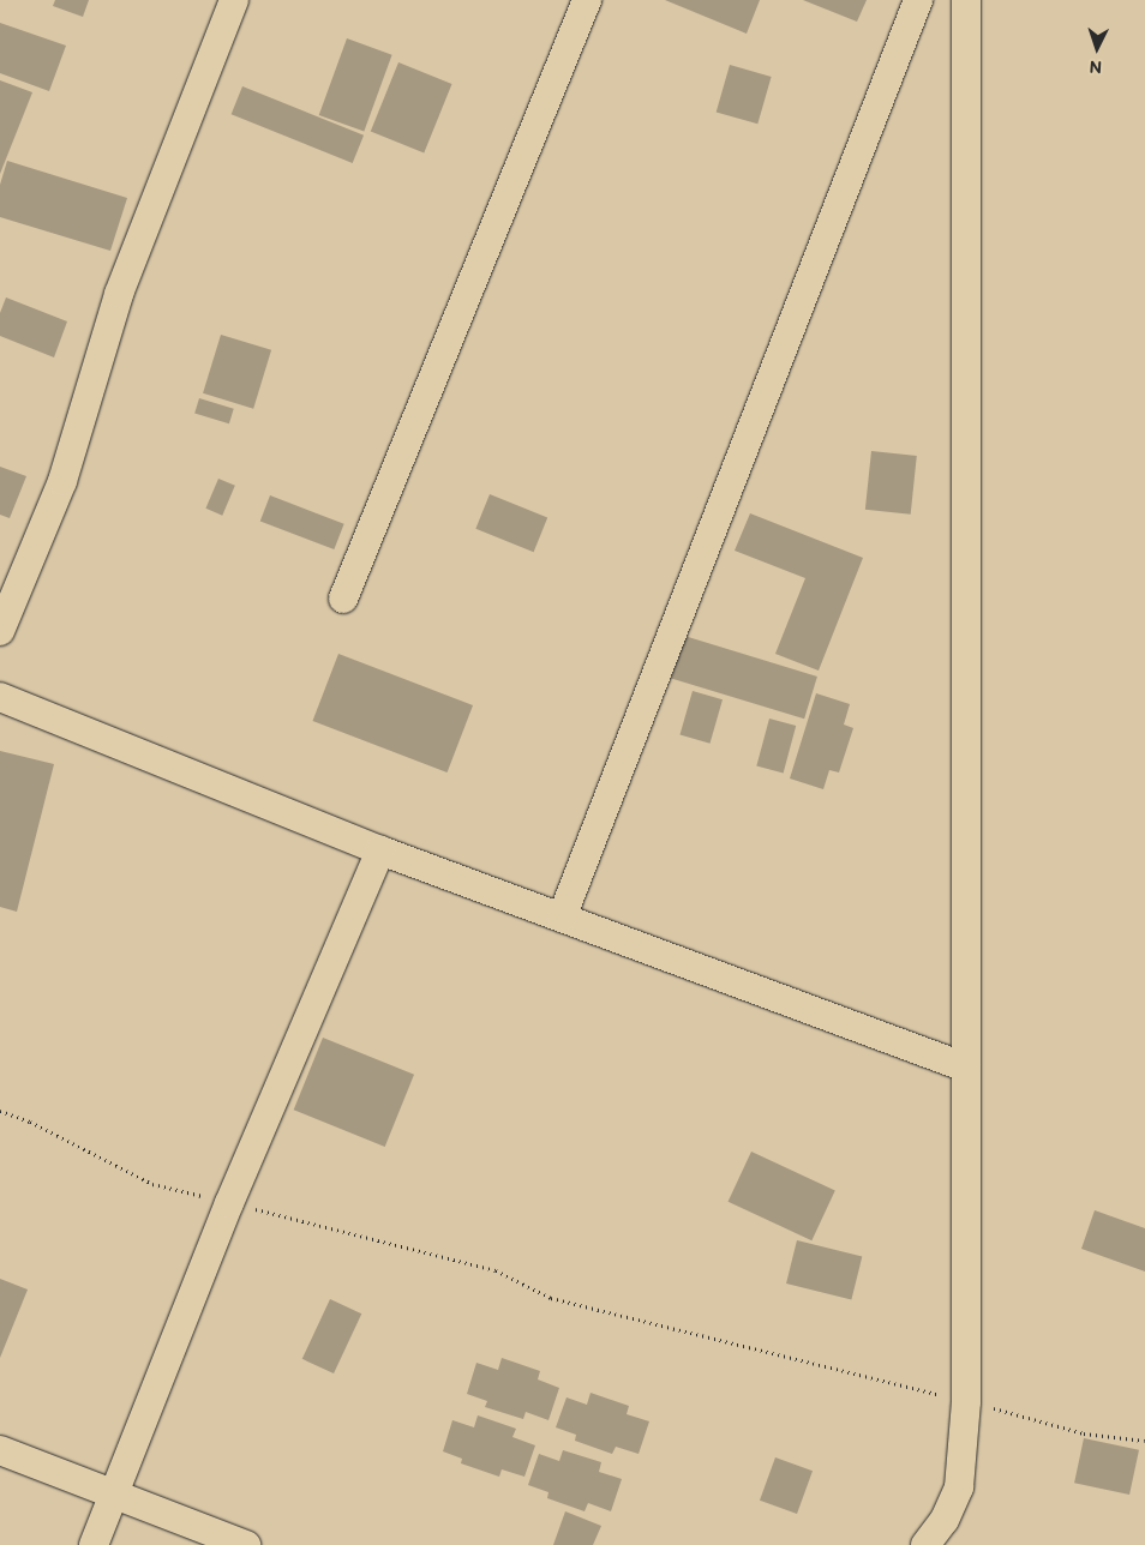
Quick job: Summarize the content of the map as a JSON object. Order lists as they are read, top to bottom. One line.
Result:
{"north":"bottom"}
